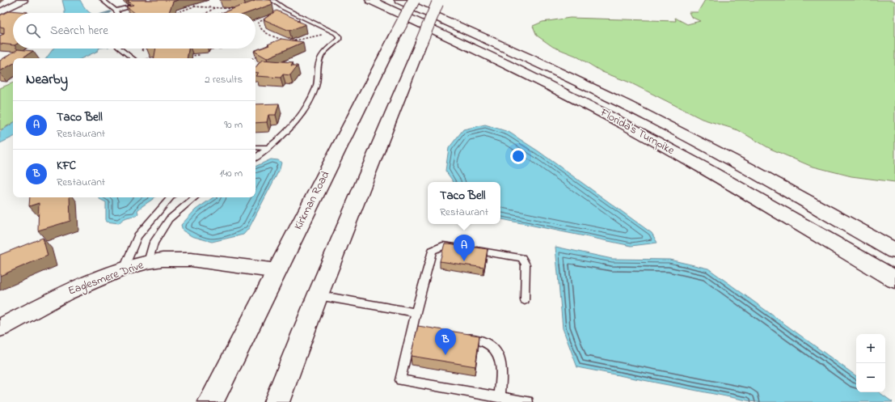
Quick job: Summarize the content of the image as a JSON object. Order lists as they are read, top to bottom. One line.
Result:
{"streets":{"main road":["Florida's Turnpike","Kirkman Road"],"street":["Eaglesmere Drive"]},"crossings":[["Kirkman Road","Eaglesmere Drive"]],"page":{"search":"Search here","heading":["Nearby","2 results"],"list":[{"mark":"A","name":"Taco Bell","note":"Restaurant","value":"90 m"},{"mark":"B","name":"KFC","note":"Restaurant","value":"140 m"}],"popup":["Taco Bell","Restaurant"],"pins":["A","B"],"map_buttons":["+","−"]}}
